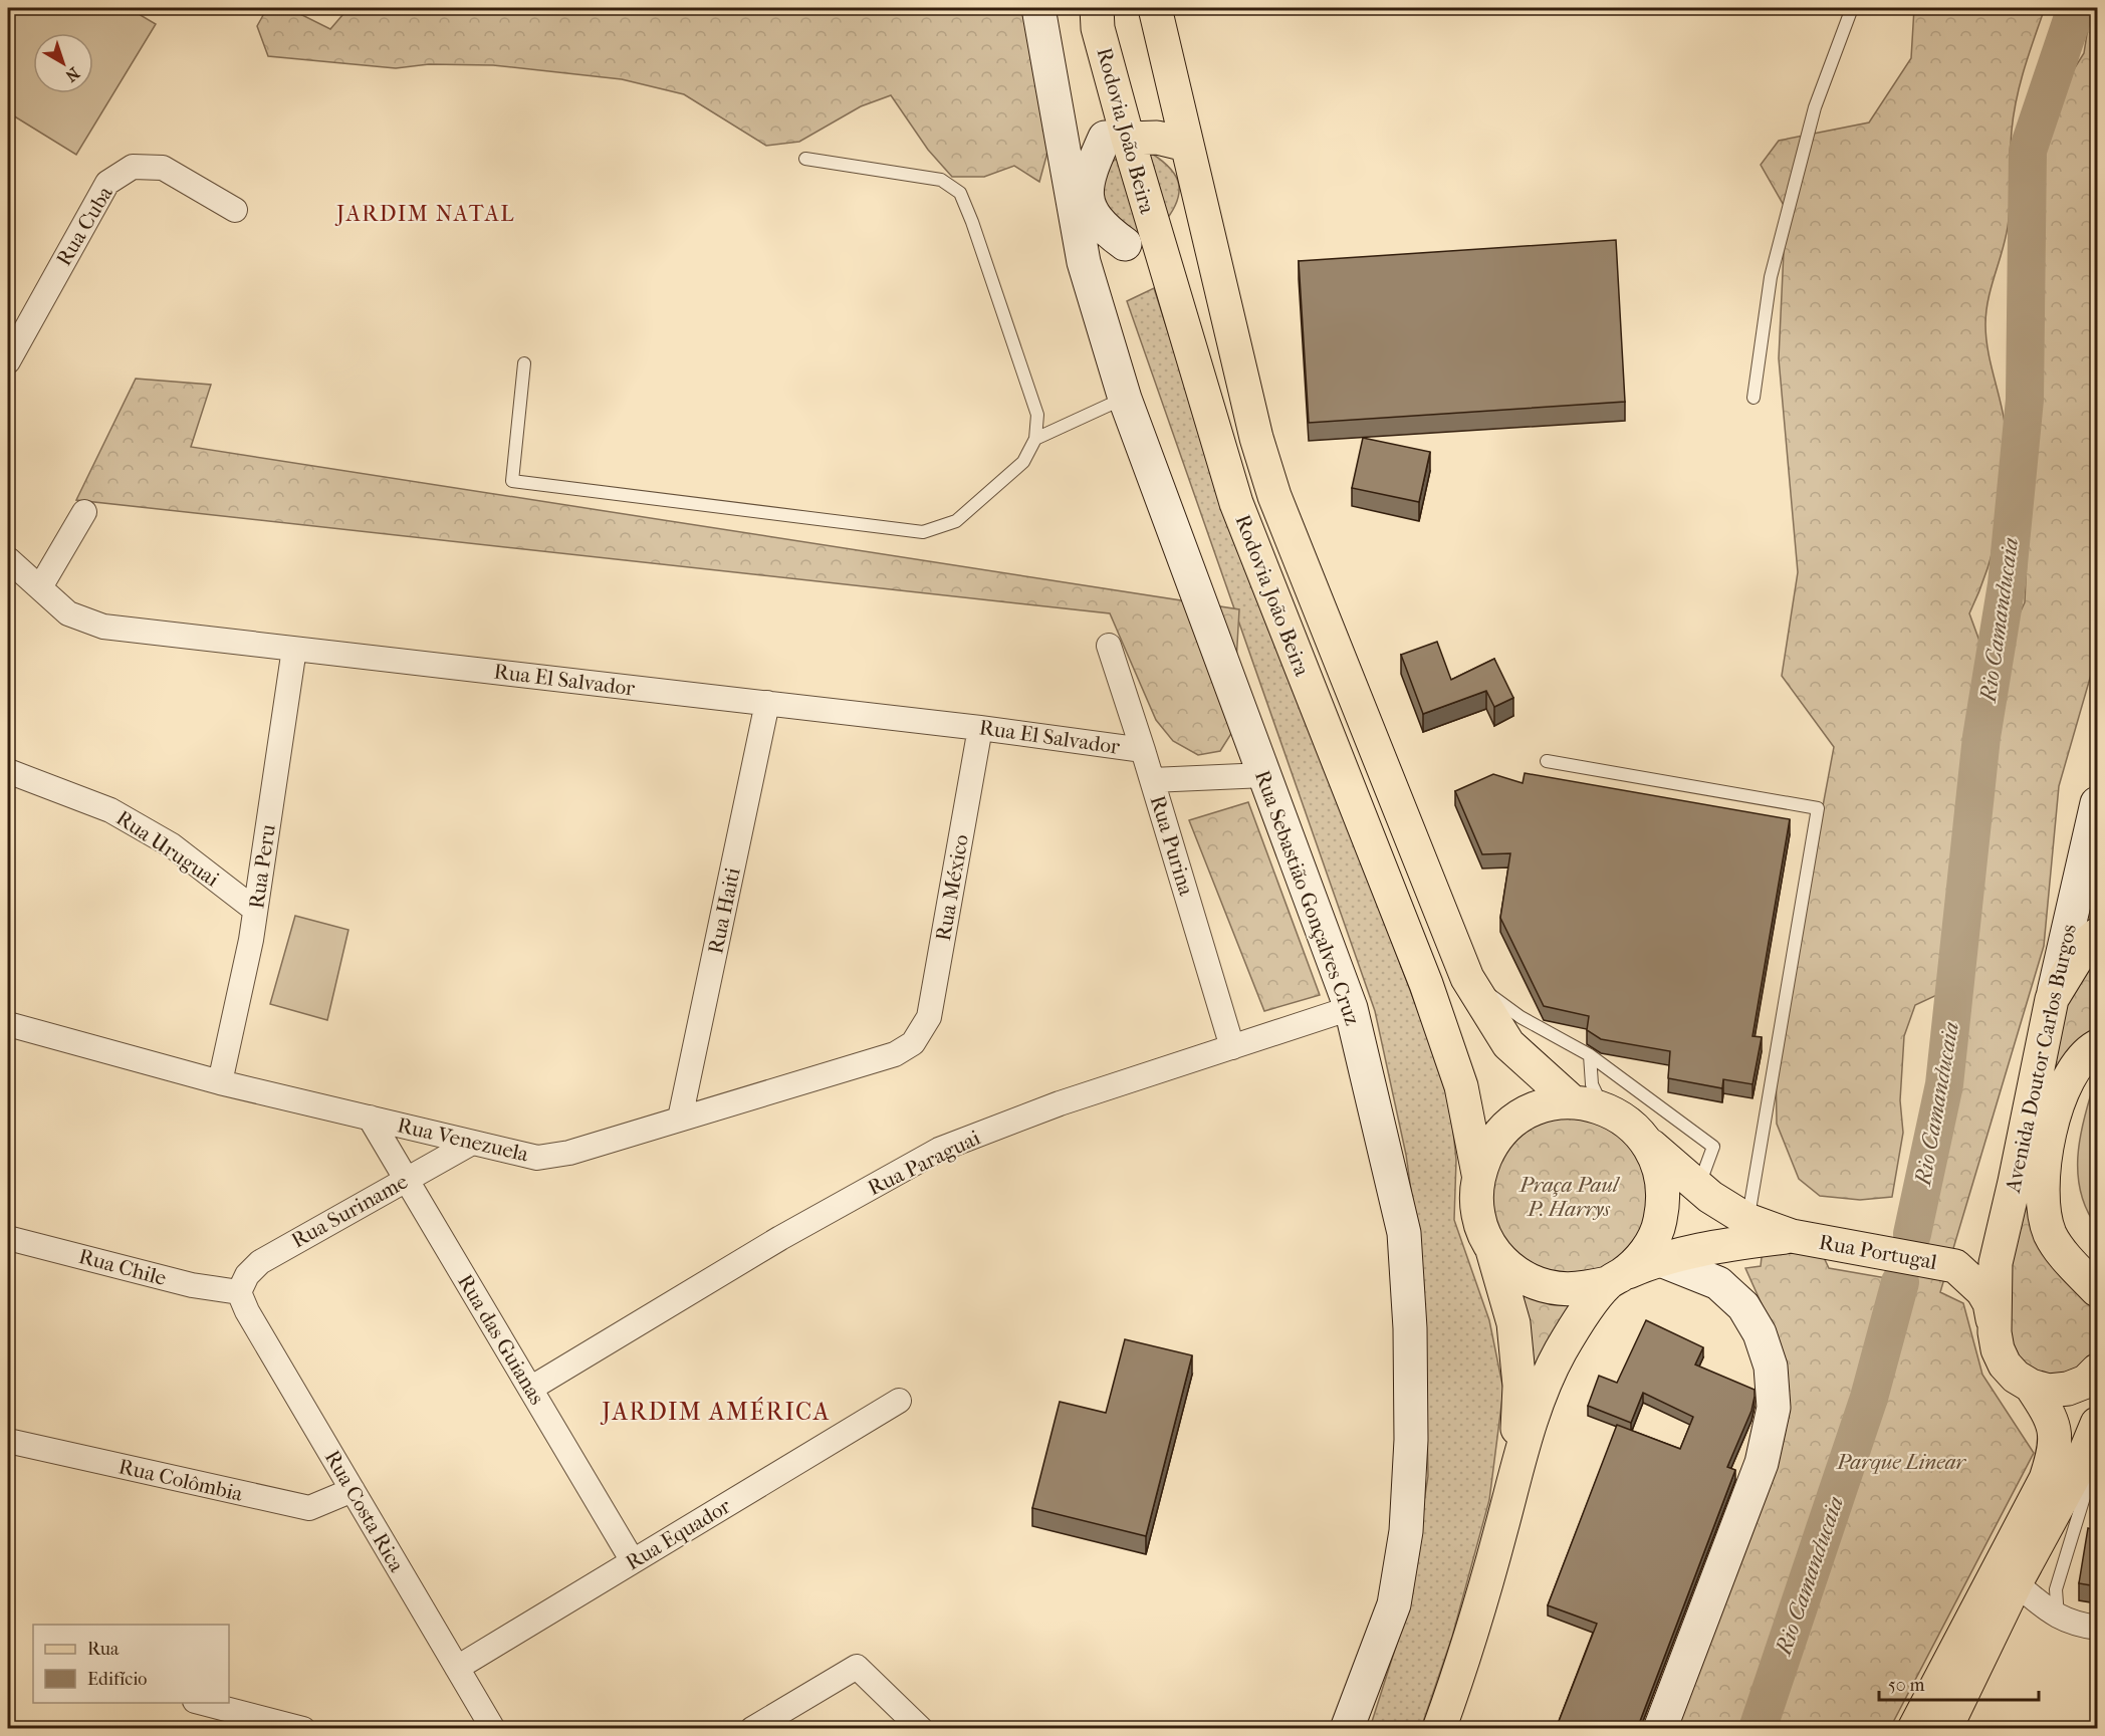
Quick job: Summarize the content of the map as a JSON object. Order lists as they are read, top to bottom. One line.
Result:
{"streets":{"main road":["Rodovia João Beira","Avenida Doutor Carlos Burgos","Rua Portugal"],"street":["Rua Cuba","Rua El Salvador","Rua Purina","Rua Uruguai","Rua Peru","Rua México","Rua Sebastião Gonçalves Cruz","Rua Haiti","Rua Venezuela","Rua Paraguai","Rua Suriname","Rua Chile","Rua das Guianas","Rua Colômbia","Rua Costa Rica","Rua Equador"]},"crossings":[["Rodovia João Beira","Rua Portugal"],["Rua El Salvador","Rua Purina"],["Rua El Salvador","Rua Peru"],["Rua El Salvador","Rua México"],["Rua El Salvador","Rua Haiti"],["Rua Purina","Rua Paraguai"],["Rua Uruguai","Rua Peru"],["Rua Peru","Rua Venezuela"],["Rua México","Rua Venezuela"],["Rua Sebastião Gonçalves Cruz","Rua Paraguai"],["Rua Haiti","Rua Venezuela"],["Avenida Doutor Carlos Burgos","Rua Portugal"],["Rua Venezuela","Rua Suriname"],["Rua Venezuela","Rua das Guianas"],["Rua Paraguai","Rua das Guianas"],["Rua Suriname","Rua Chile"],["Rua Suriname","Rua das Guianas"],["Rua Suriname","Rua Costa Rica"],["Rua Chile","Rua Costa Rica"],["Rua das Guianas","Rua Equador"],["Rua Colômbia","Rua Costa Rica"],["Rua Costa Rica","Rua Equador"]],"districts":["JARDIM NATAL","JARDIM AMÉRICA"],"water":["Rio Camanducaia"],"parks":["Praça Paul P. Harrys","Parque Linear"],"legend":["Rua","Edifício"],"scale_bar":"50 m","north":"bottom right"}
